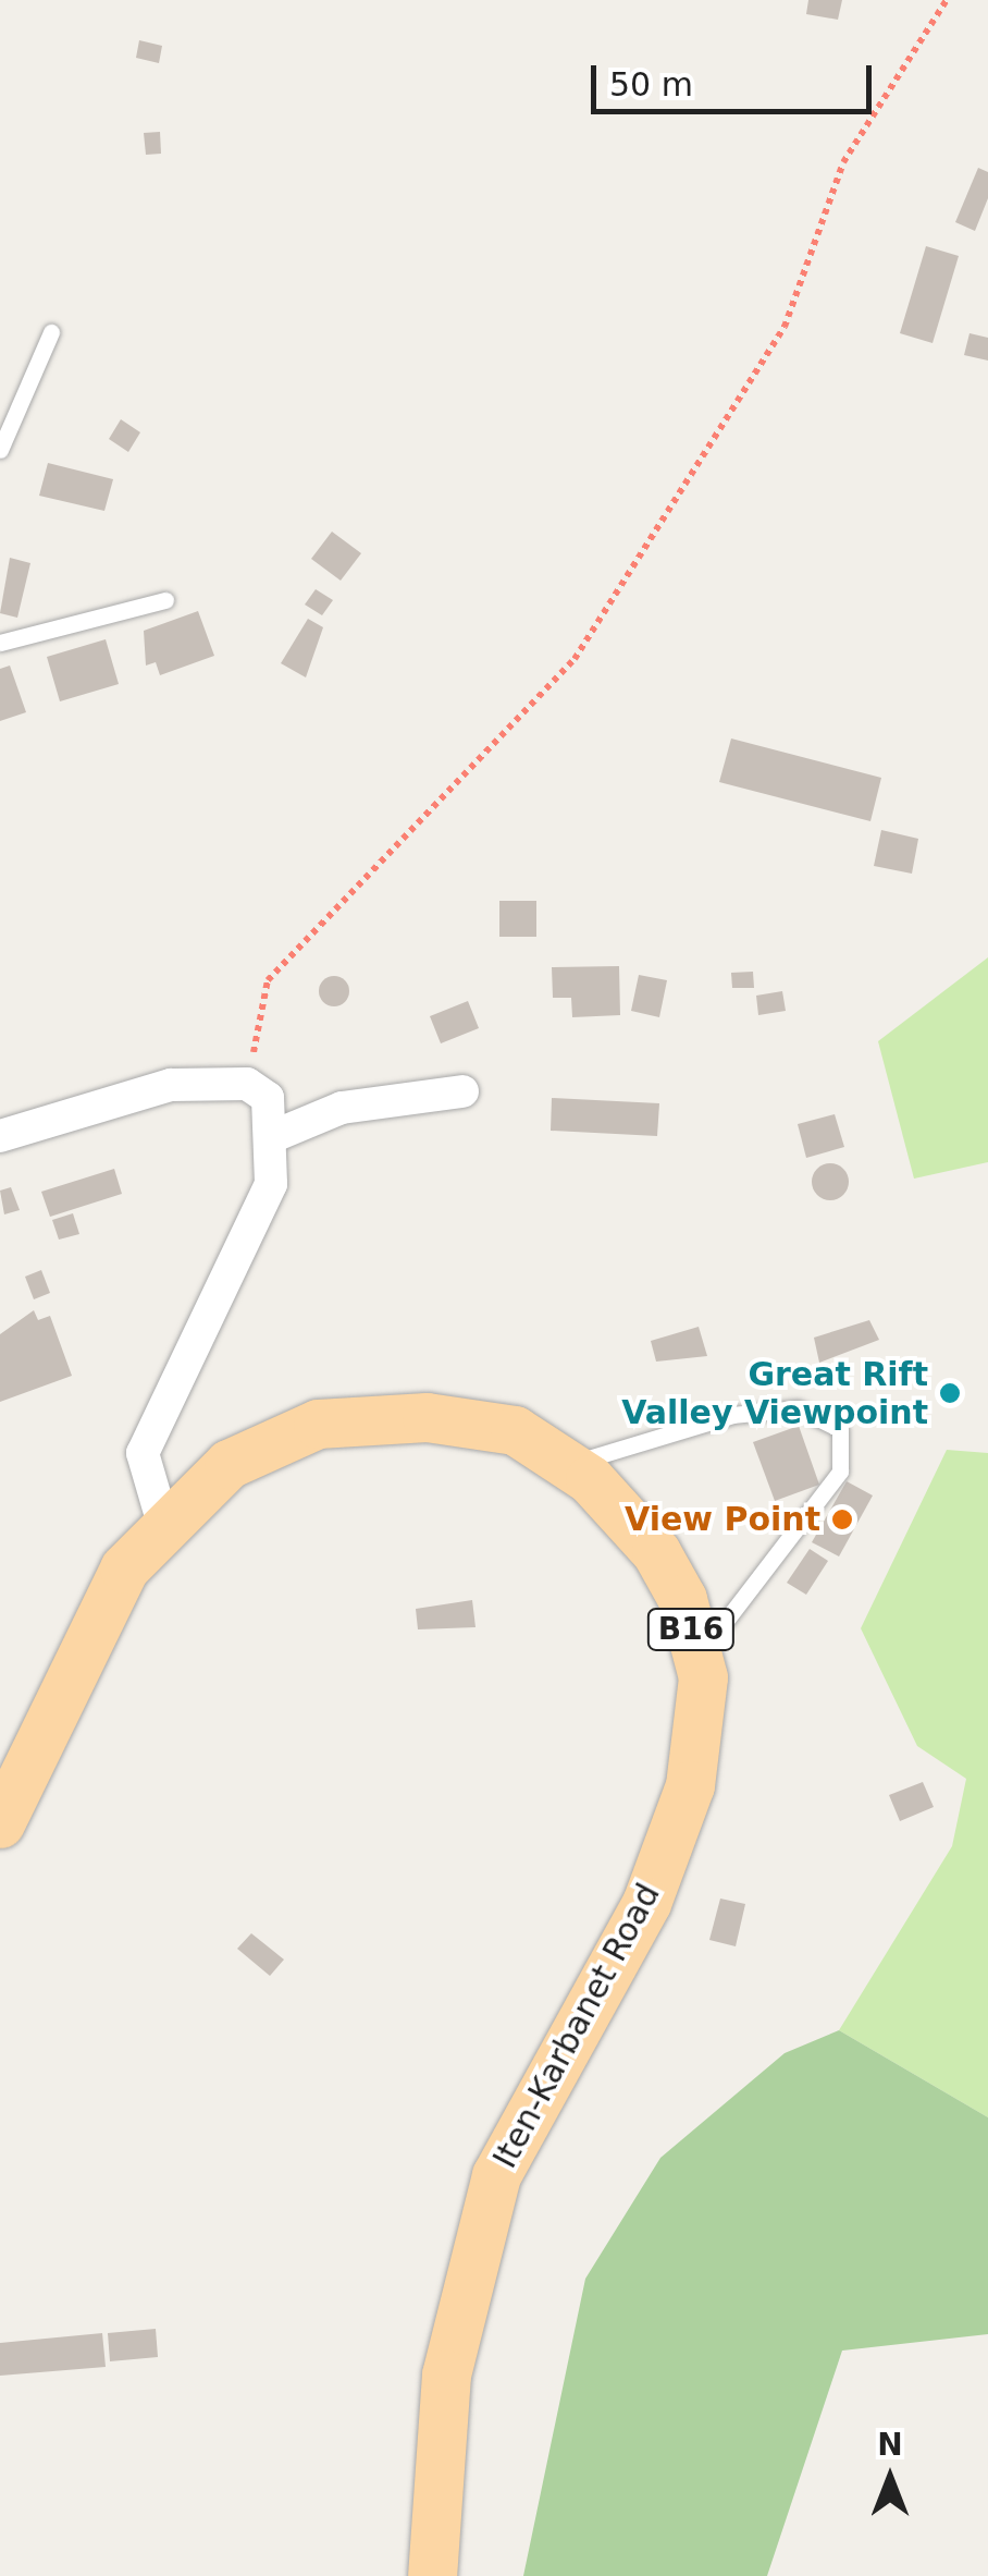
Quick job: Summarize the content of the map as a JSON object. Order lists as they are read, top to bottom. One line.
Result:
{"streets":{"main road":["B16","Iten-Karbanet Road"]},"places":["Great Rift Valley Viewpoint","View Point"],"scale_bar":"50 m","north":"top"}
